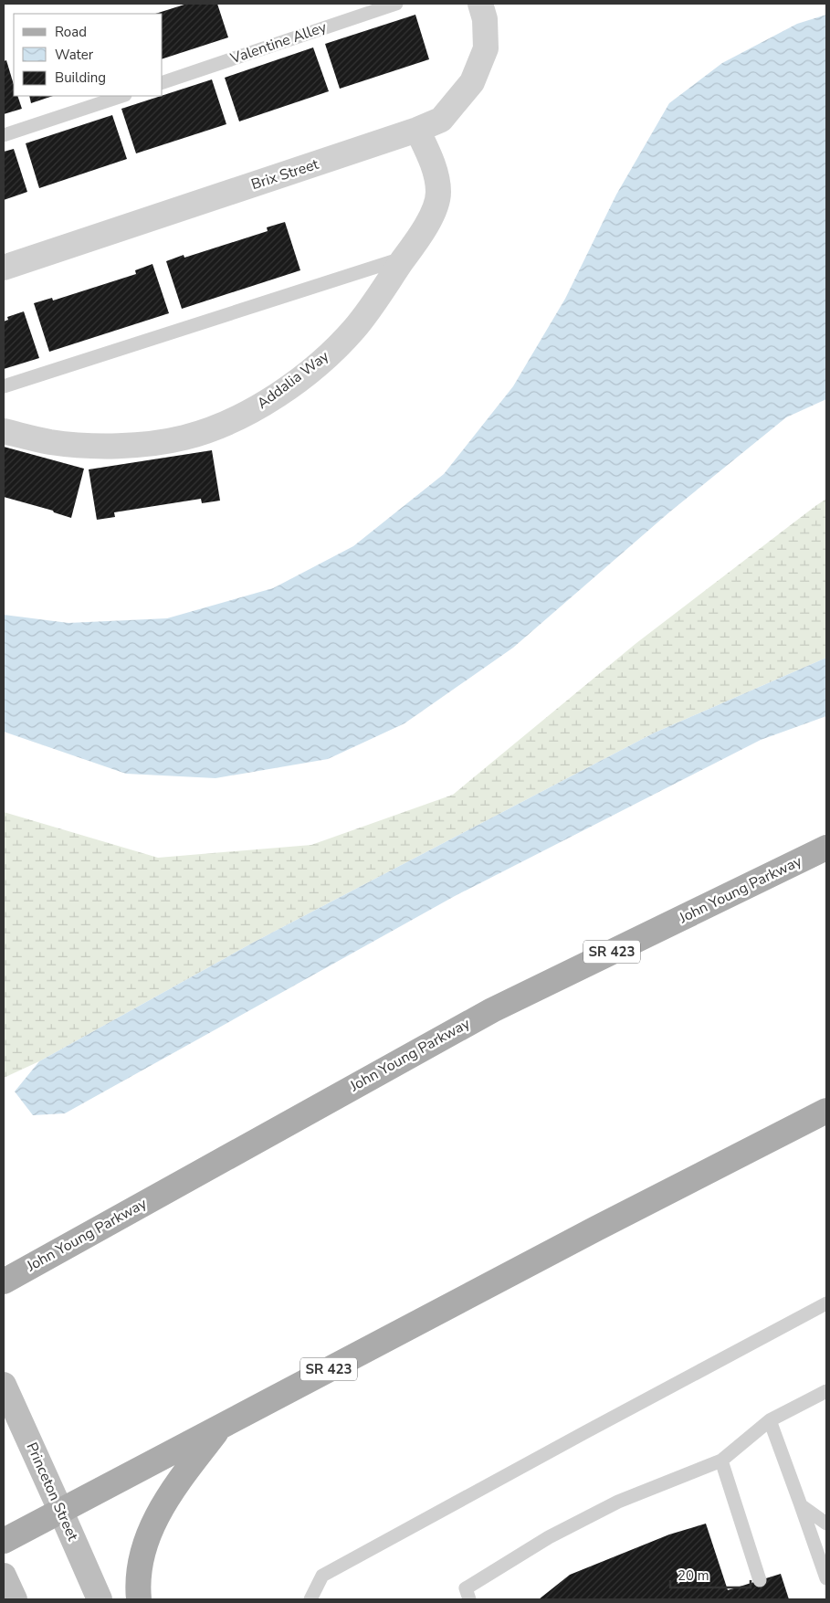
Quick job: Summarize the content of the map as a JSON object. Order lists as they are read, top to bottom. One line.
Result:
{"streets":{"main road":["John Young Parkway","SR 423","Princeton Street"],"street":["Brix Street","Addalia Way"],"lane":["Valentine Alley"]},"crossings":[["Brix Street","Addalia Way"],["SR 423","Princeton Street"]],"legend":["Road","Water","Building"],"scale_bar":"20 m"}
